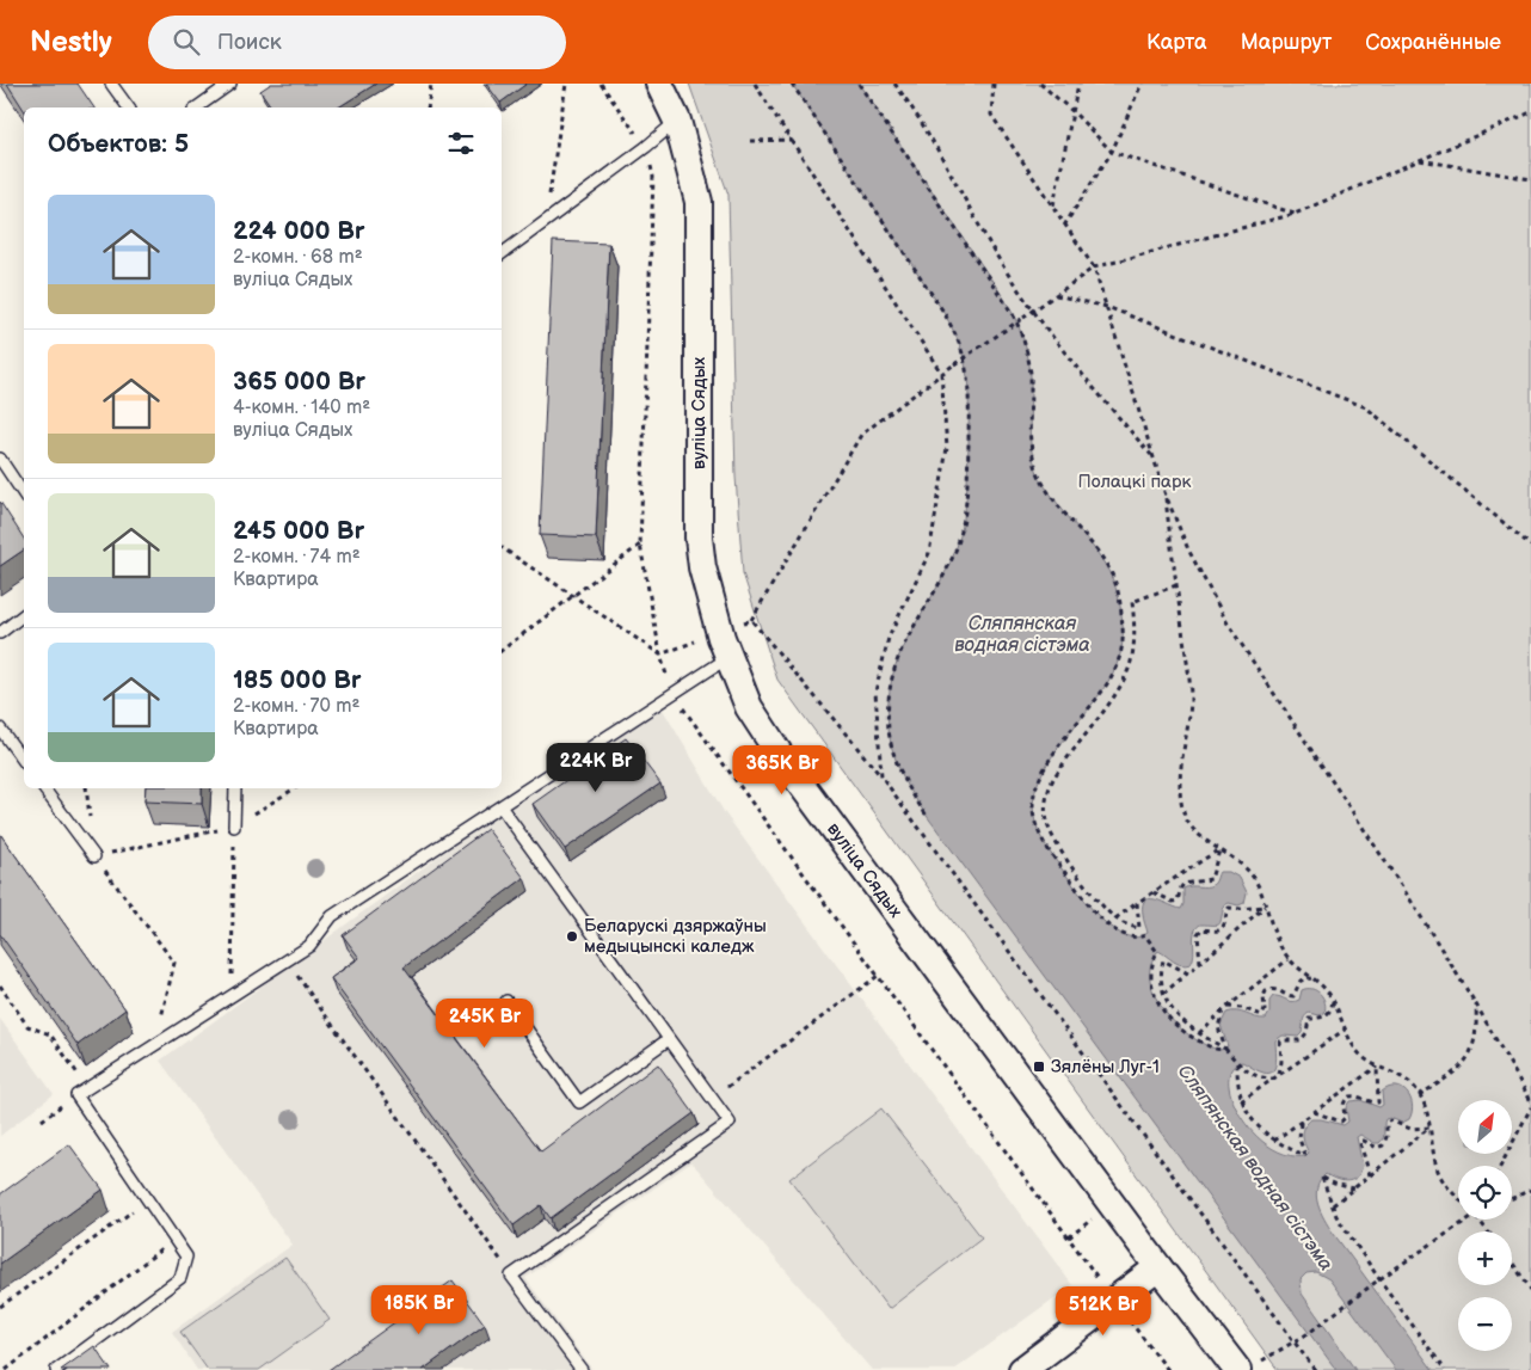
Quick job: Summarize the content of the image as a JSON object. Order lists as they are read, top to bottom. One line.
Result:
{"streets":{"street":["вуліца Сядых"]},"water":["Сляпянская водная сістэма"],"parks":["Полацкі парк"],"places":{"other":["Беларускі дзяржаўны медыцынскі каледж"],"transit":["Зялёны Луг-1"]},"north":"top right","page":{"header":"Nestly","search":"Поиск","nav":["Карта","Маршрут","Сохранённые"],"heading":"Объектов: 5","list":[{"name":"224 000 Br","note":"2-комн. · 68 m² · вуліца Сядых"},{"name":"365 000 Br","note":"4-комн. · 140 m² · вуліца Сядых"},{"name":"245 000 Br","note":"2-комн. · 74 m² · Квартира"},{"name":"185 000 Br","note":"2-комн. · 70 m² · Квартира"}],"price":["224K Br","365K Br","245K Br","185K Br","512K Br"],"map_buttons":["+","−"]}}
